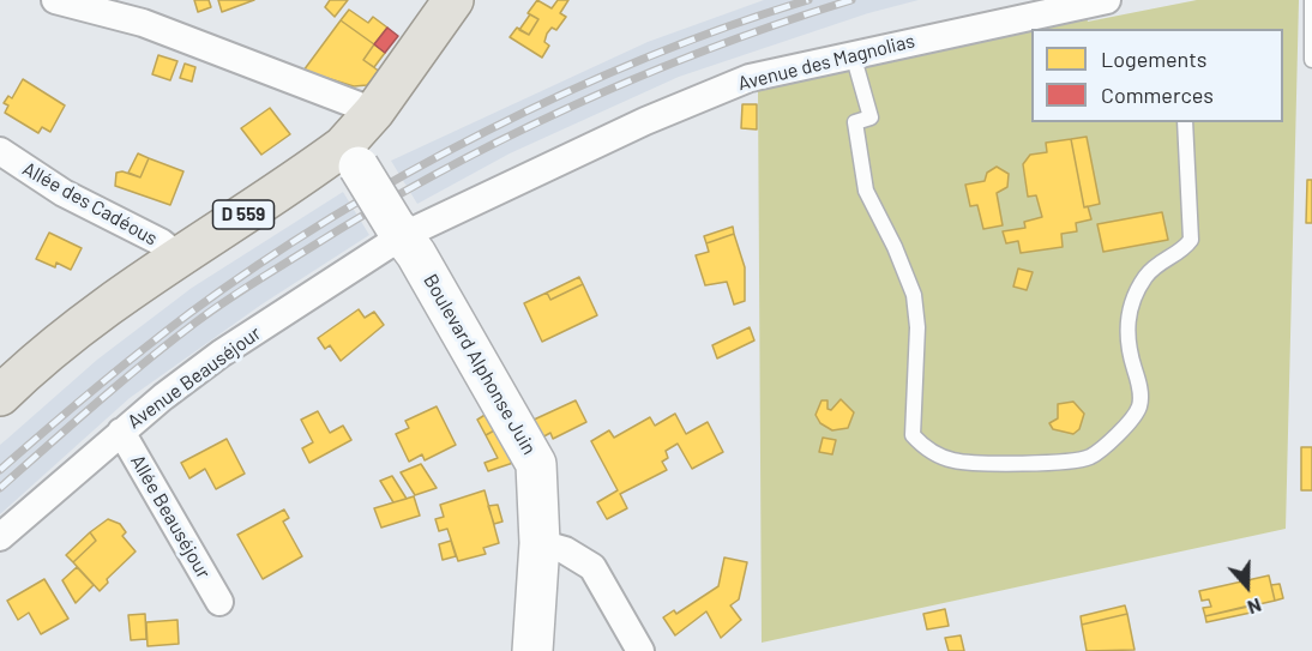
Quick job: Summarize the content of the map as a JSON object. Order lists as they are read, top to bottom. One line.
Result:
{"streets":{"main road":["D 559"],"street":["Avenue des Magnolias","Allée des Cadéous","Boulevard Alphonse Juin","Avenue Beauséjour","Allée Beauséjour"]},"crossings":[["Avenue des Magnolias","Boulevard Alphonse Juin"],["Avenue des Magnolias","Avenue Beauséjour"],["Allée des Cadéous","D 559"],["D 559","Boulevard Alphonse Juin"],["Boulevard Alphonse Juin","Avenue Beauséjour"],["Avenue Beauséjour","Allée Beauséjour"]],"legend":["Logements","Commerces"],"north":"bottom"}
